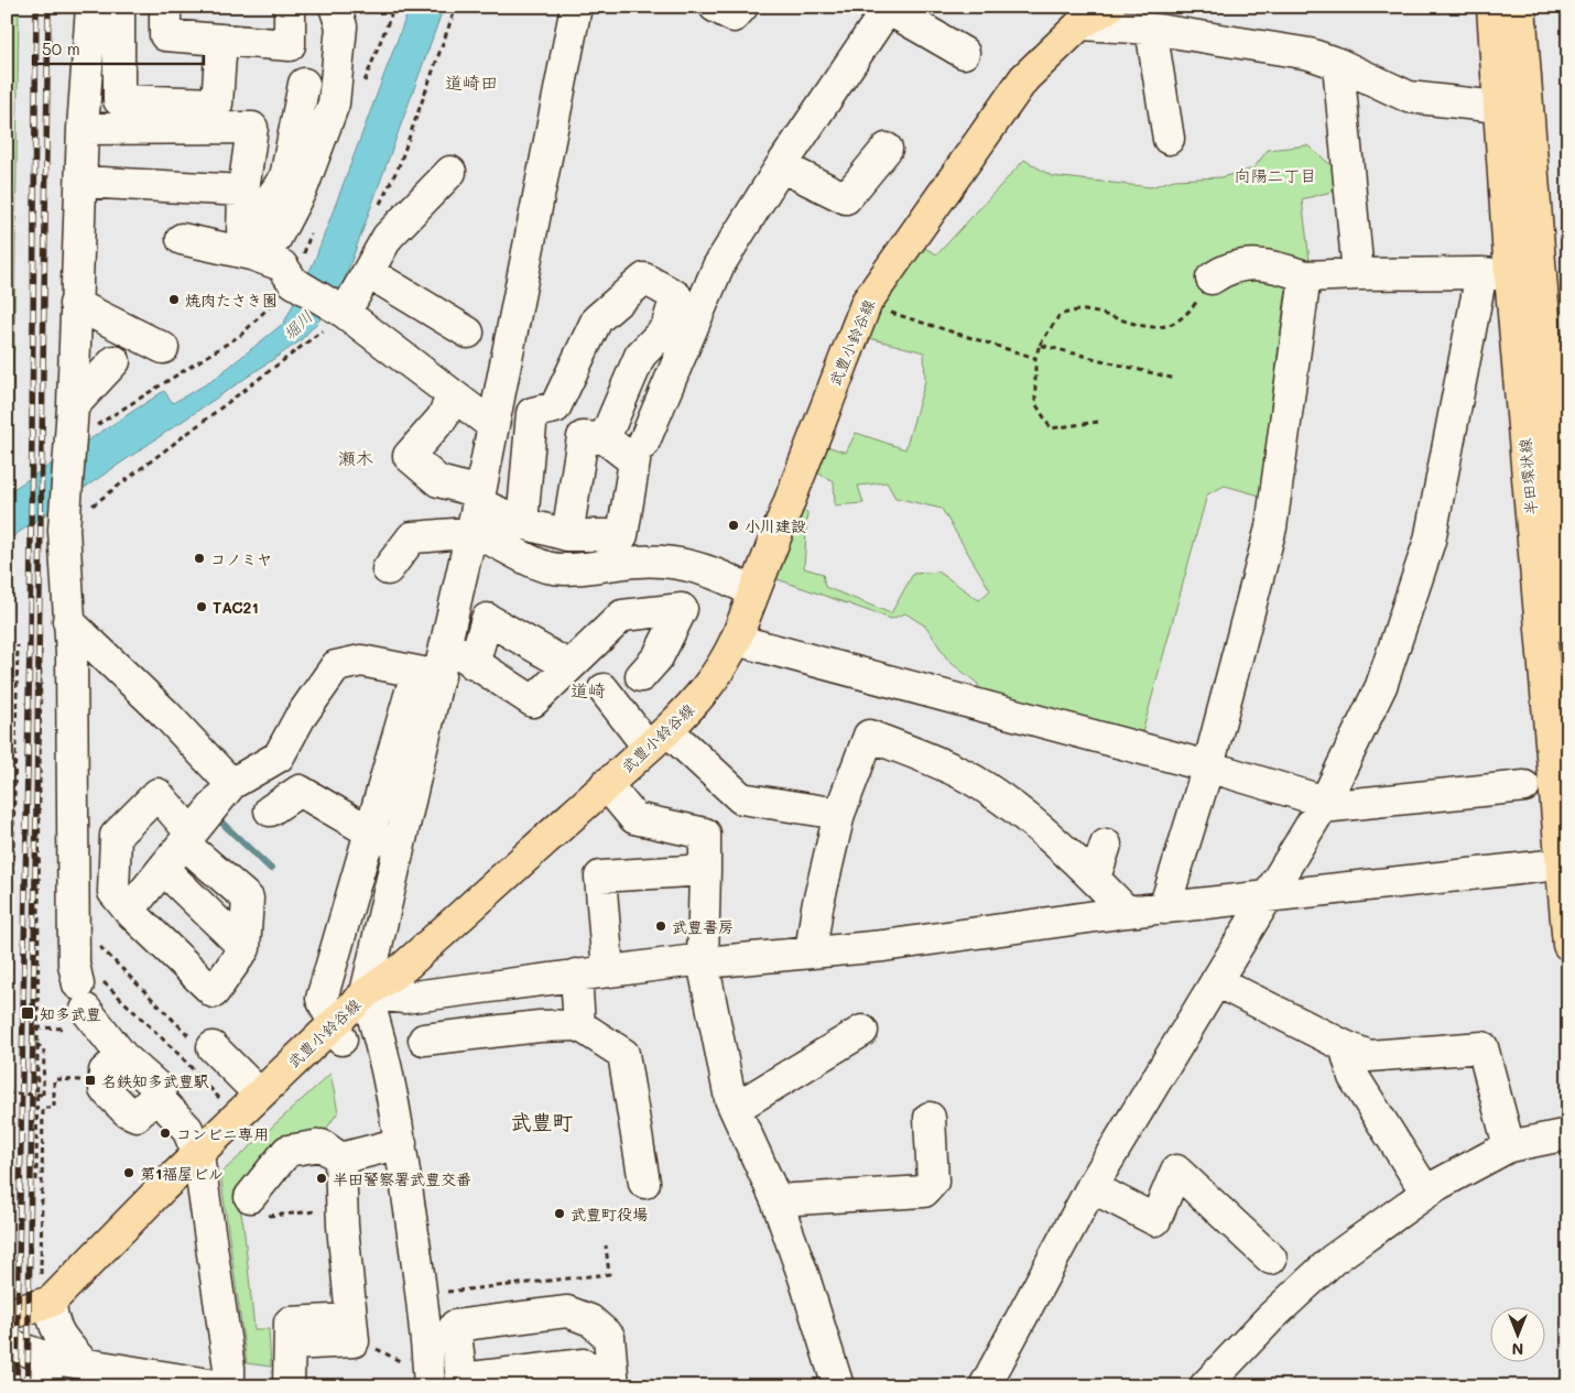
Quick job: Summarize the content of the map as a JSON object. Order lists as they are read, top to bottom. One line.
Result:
{"streets":{"main road":["武豊小鈴谷線","半田環状線"]},"districts":["道崎田","向陽二丁目","瀬木","道崎","武豊町"],"water":["堀川"],"places":{"other":["焼肉たさき園","小川建設","コノミヤ","TAC21","武豊書房","コンビニ専用","第1福屋ビル","半田警察署武豊交番","武豊町役場"],"transit":["知多武豊","名鉄知多武豊駅"]},"scale_bar":"50 m","north":"bottom"}
